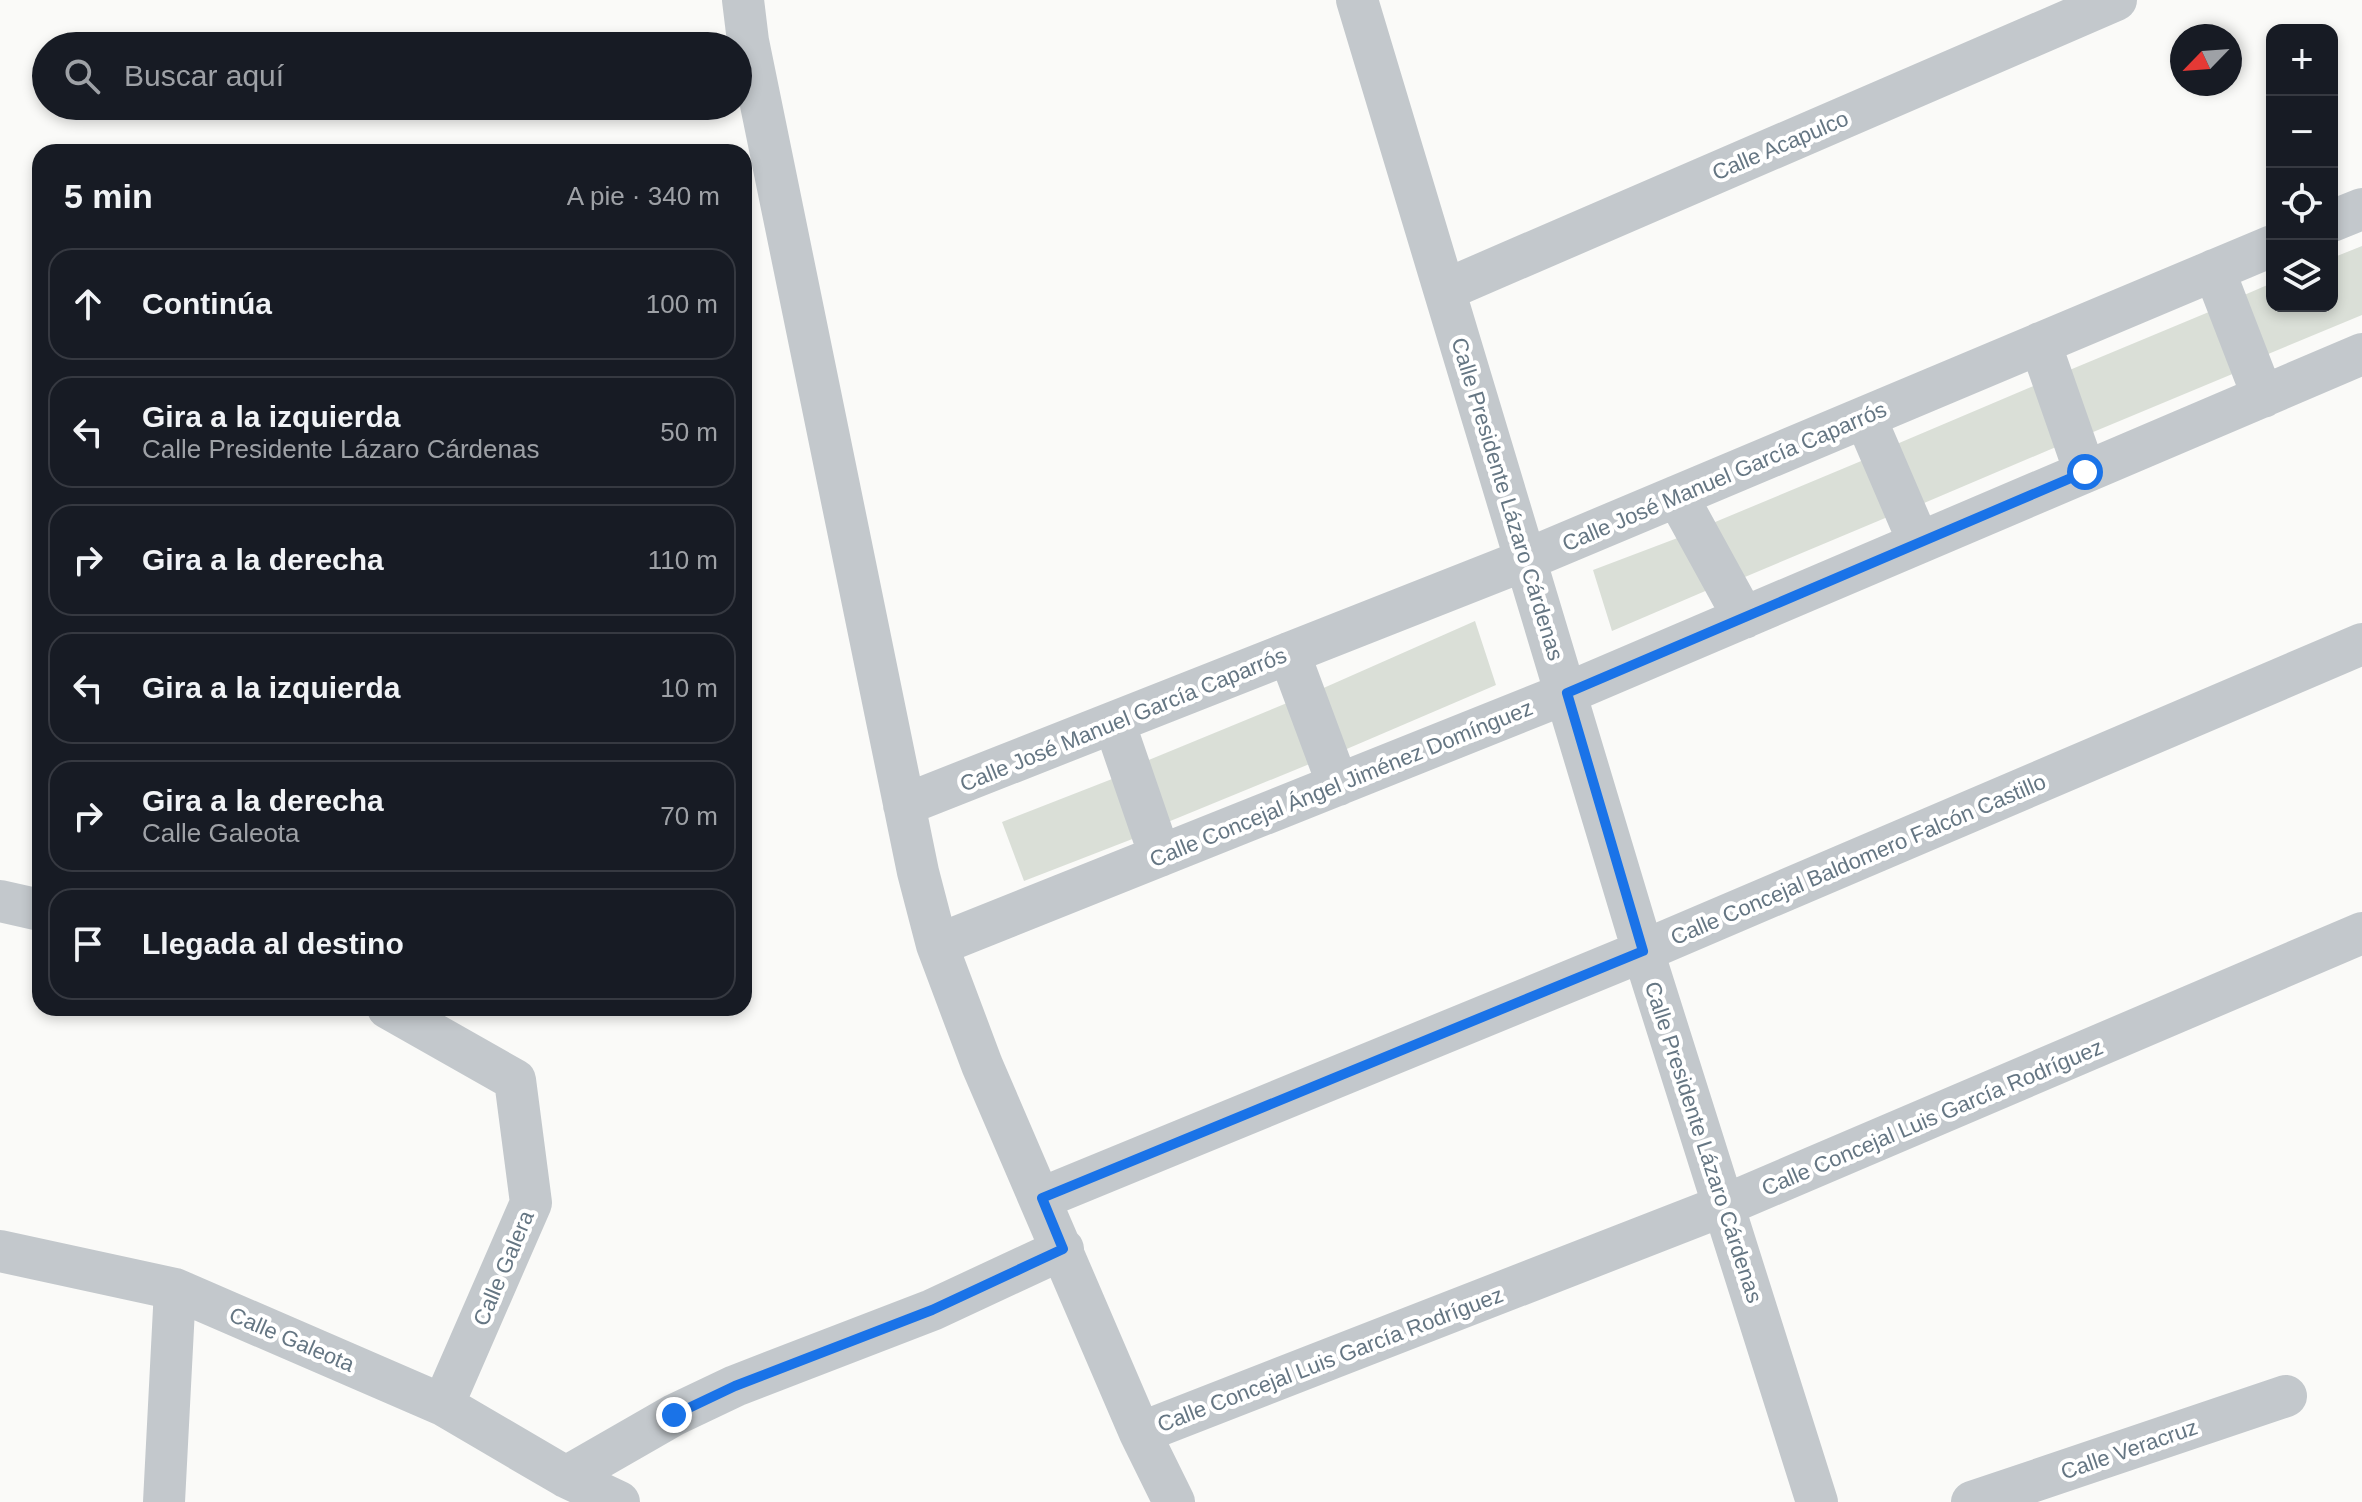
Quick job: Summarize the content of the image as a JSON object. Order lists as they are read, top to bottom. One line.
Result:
{"streets":{"street":["Calle Acapulco","Calle José Manuel García Caparrós","Calle Presidente Lázaro Cárdenas","Calle Concejal Ángel Jiménez Domínguez","Calle Concejal Baldomero Falcón Castillo","Calle Concejal Luis García Rodríguez","Calle Galera","Calle Galeota","Calle Veracruz"]},"crossings":[["Calle Acapulco","Calle Presidente Lázaro Cárdenas"],["Calle José Manuel García Caparrós","Calle Presidente Lázaro Cárdenas"],["Calle Presidente Lázaro Cárdenas","Calle Concejal Ángel Jiménez Domínguez"],["Calle Presidente Lázaro Cárdenas","Calle Concejal Baldomero Falcón Castillo"],["Calle Presidente Lázaro Cárdenas","Calle Concejal Luis García Rodríguez"],["Calle Galera","Calle Galeota"]],"north":"bottom left","page":{"map_buttons":["+","−"],"search":"Buscar aquí","heading":["5 min","A pie · 340 m"],"list":[["Continúa","100 m"],["Gira a la izquierda","Calle Presidente Lázaro Cárdenas","50 m"],["Gira a la derecha","110 m"],["Gira a la izquierda","10 m"],["Gira a la derecha","Calle Galeota","70 m"],"Llegada al destino"]}}
